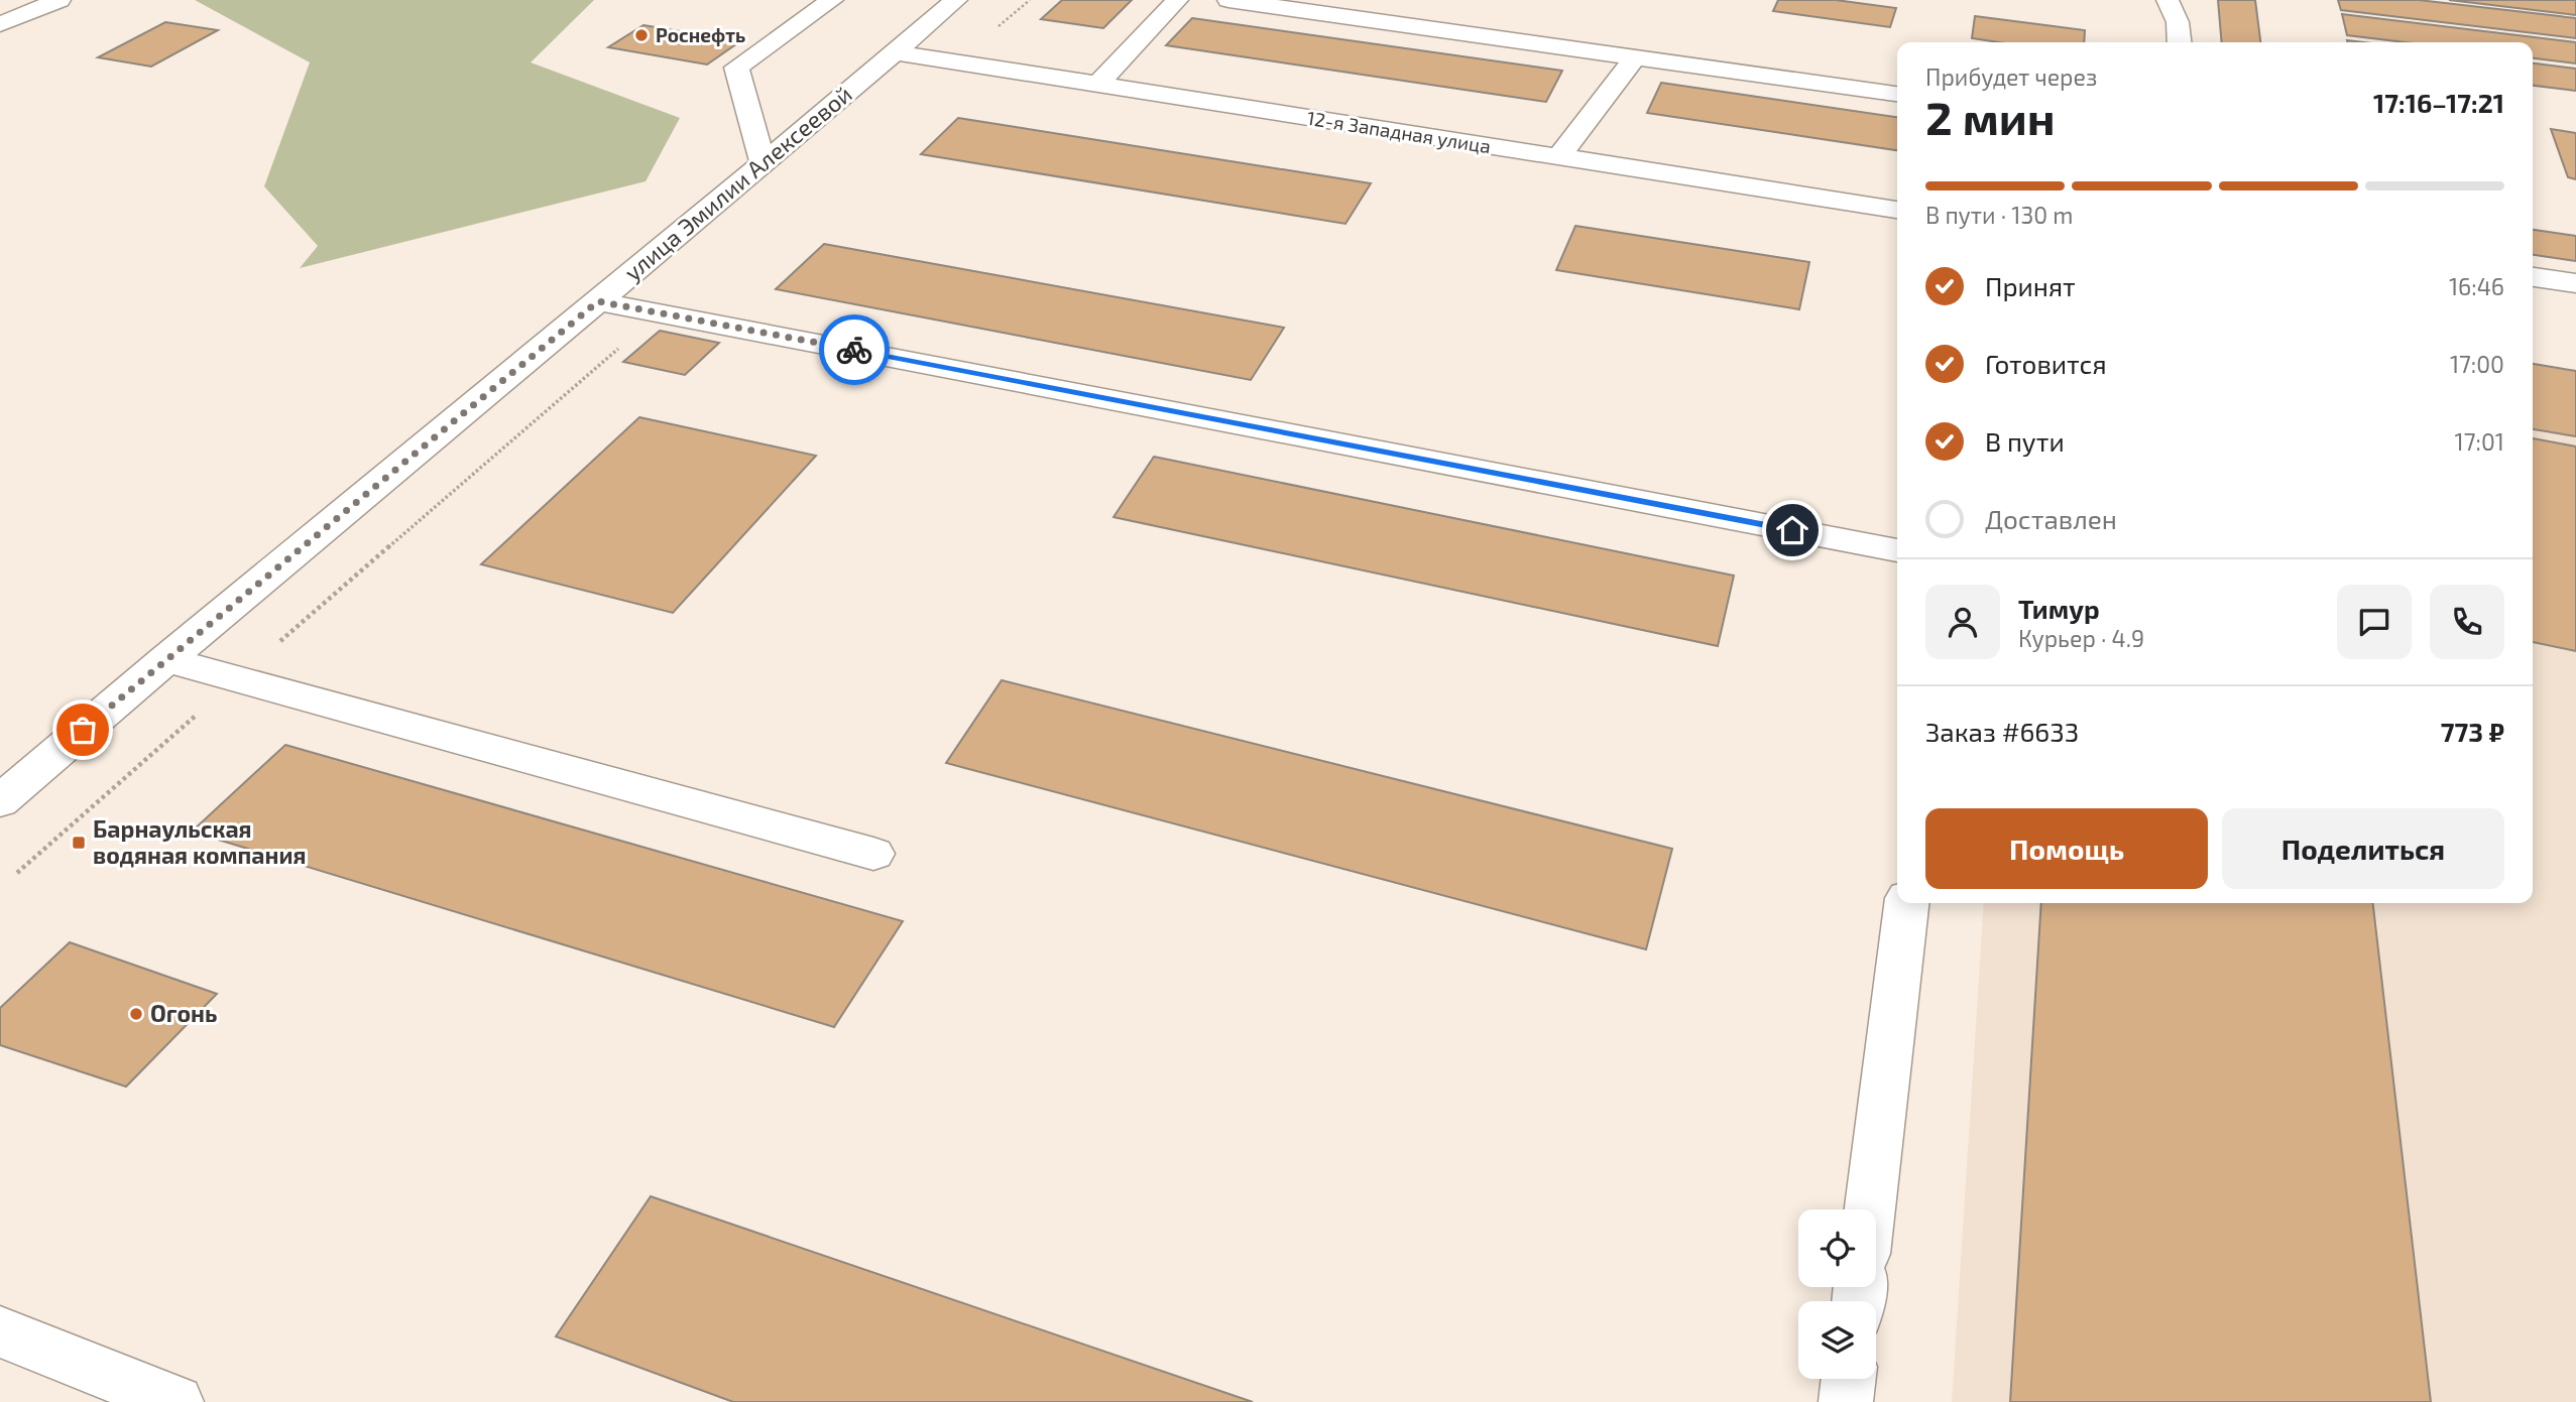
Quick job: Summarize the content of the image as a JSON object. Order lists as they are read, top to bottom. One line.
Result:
{"streets":{"street":["12-я Западная улица","улица Эмилии Алексеевой"]},"crossings":[["12-я Западная улица","улица Эмилии Алексеевой"]],"places":{"other":["Роснефть","Огонь"],"transit":["Барнаульская водяная компания"]},"page":{"heading":["2 мин","Прибудет через","17:16–17:21"],"panel":["Тимур","Курьер · 4.9","Заказ #6633","773 ₽"],"bar":"В пути · 130 m","list":[["Принят","16:46"],["Готовится","17:00"],["В пути","17:01"],"Доставлен"],"buttons":["Помощь","Поделиться"]}}
